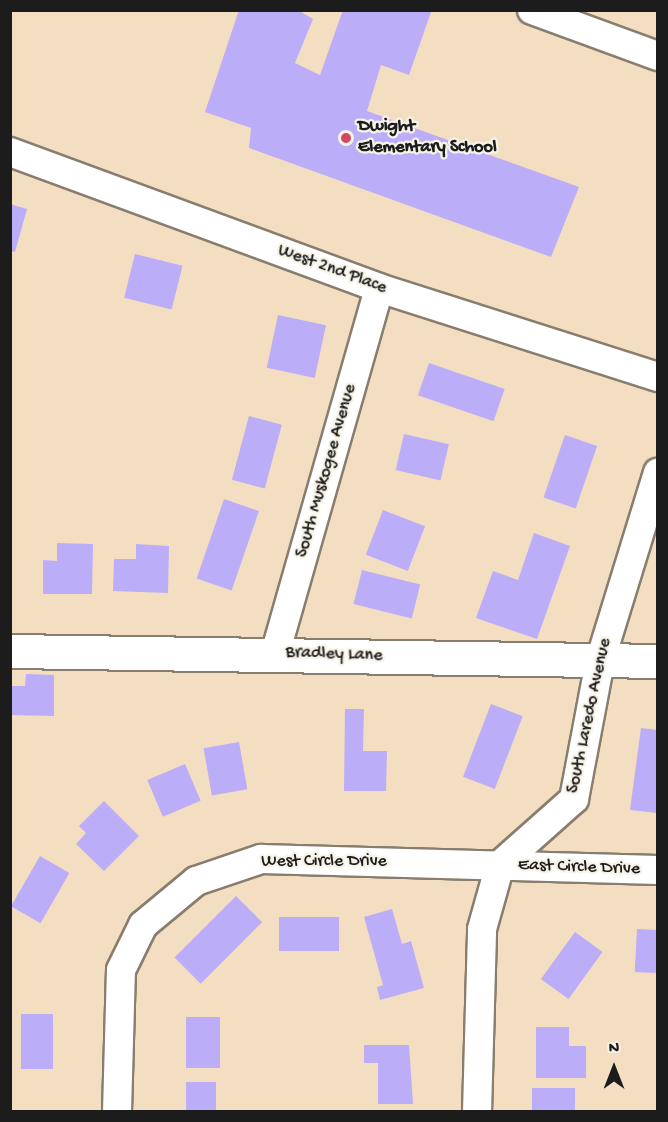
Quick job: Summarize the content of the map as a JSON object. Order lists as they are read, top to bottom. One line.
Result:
{"streets":{"street":["West 2nd Place","South Muskogee Avenue","Bradley Lane","South Laredo Avenue","West Circle Drive","East Circle Drive"]},"crossings":[["West 2nd Place","South Muskogee Avenue"],["South Muskogee Avenue","Bradley Lane"],["Bradley Lane","South Laredo Avenue"],["South Laredo Avenue","West Circle Drive"],["South Laredo Avenue","East Circle Drive"],["West Circle Drive","East Circle Drive"]],"places":["Dwight Elementary School"],"north":"top"}
